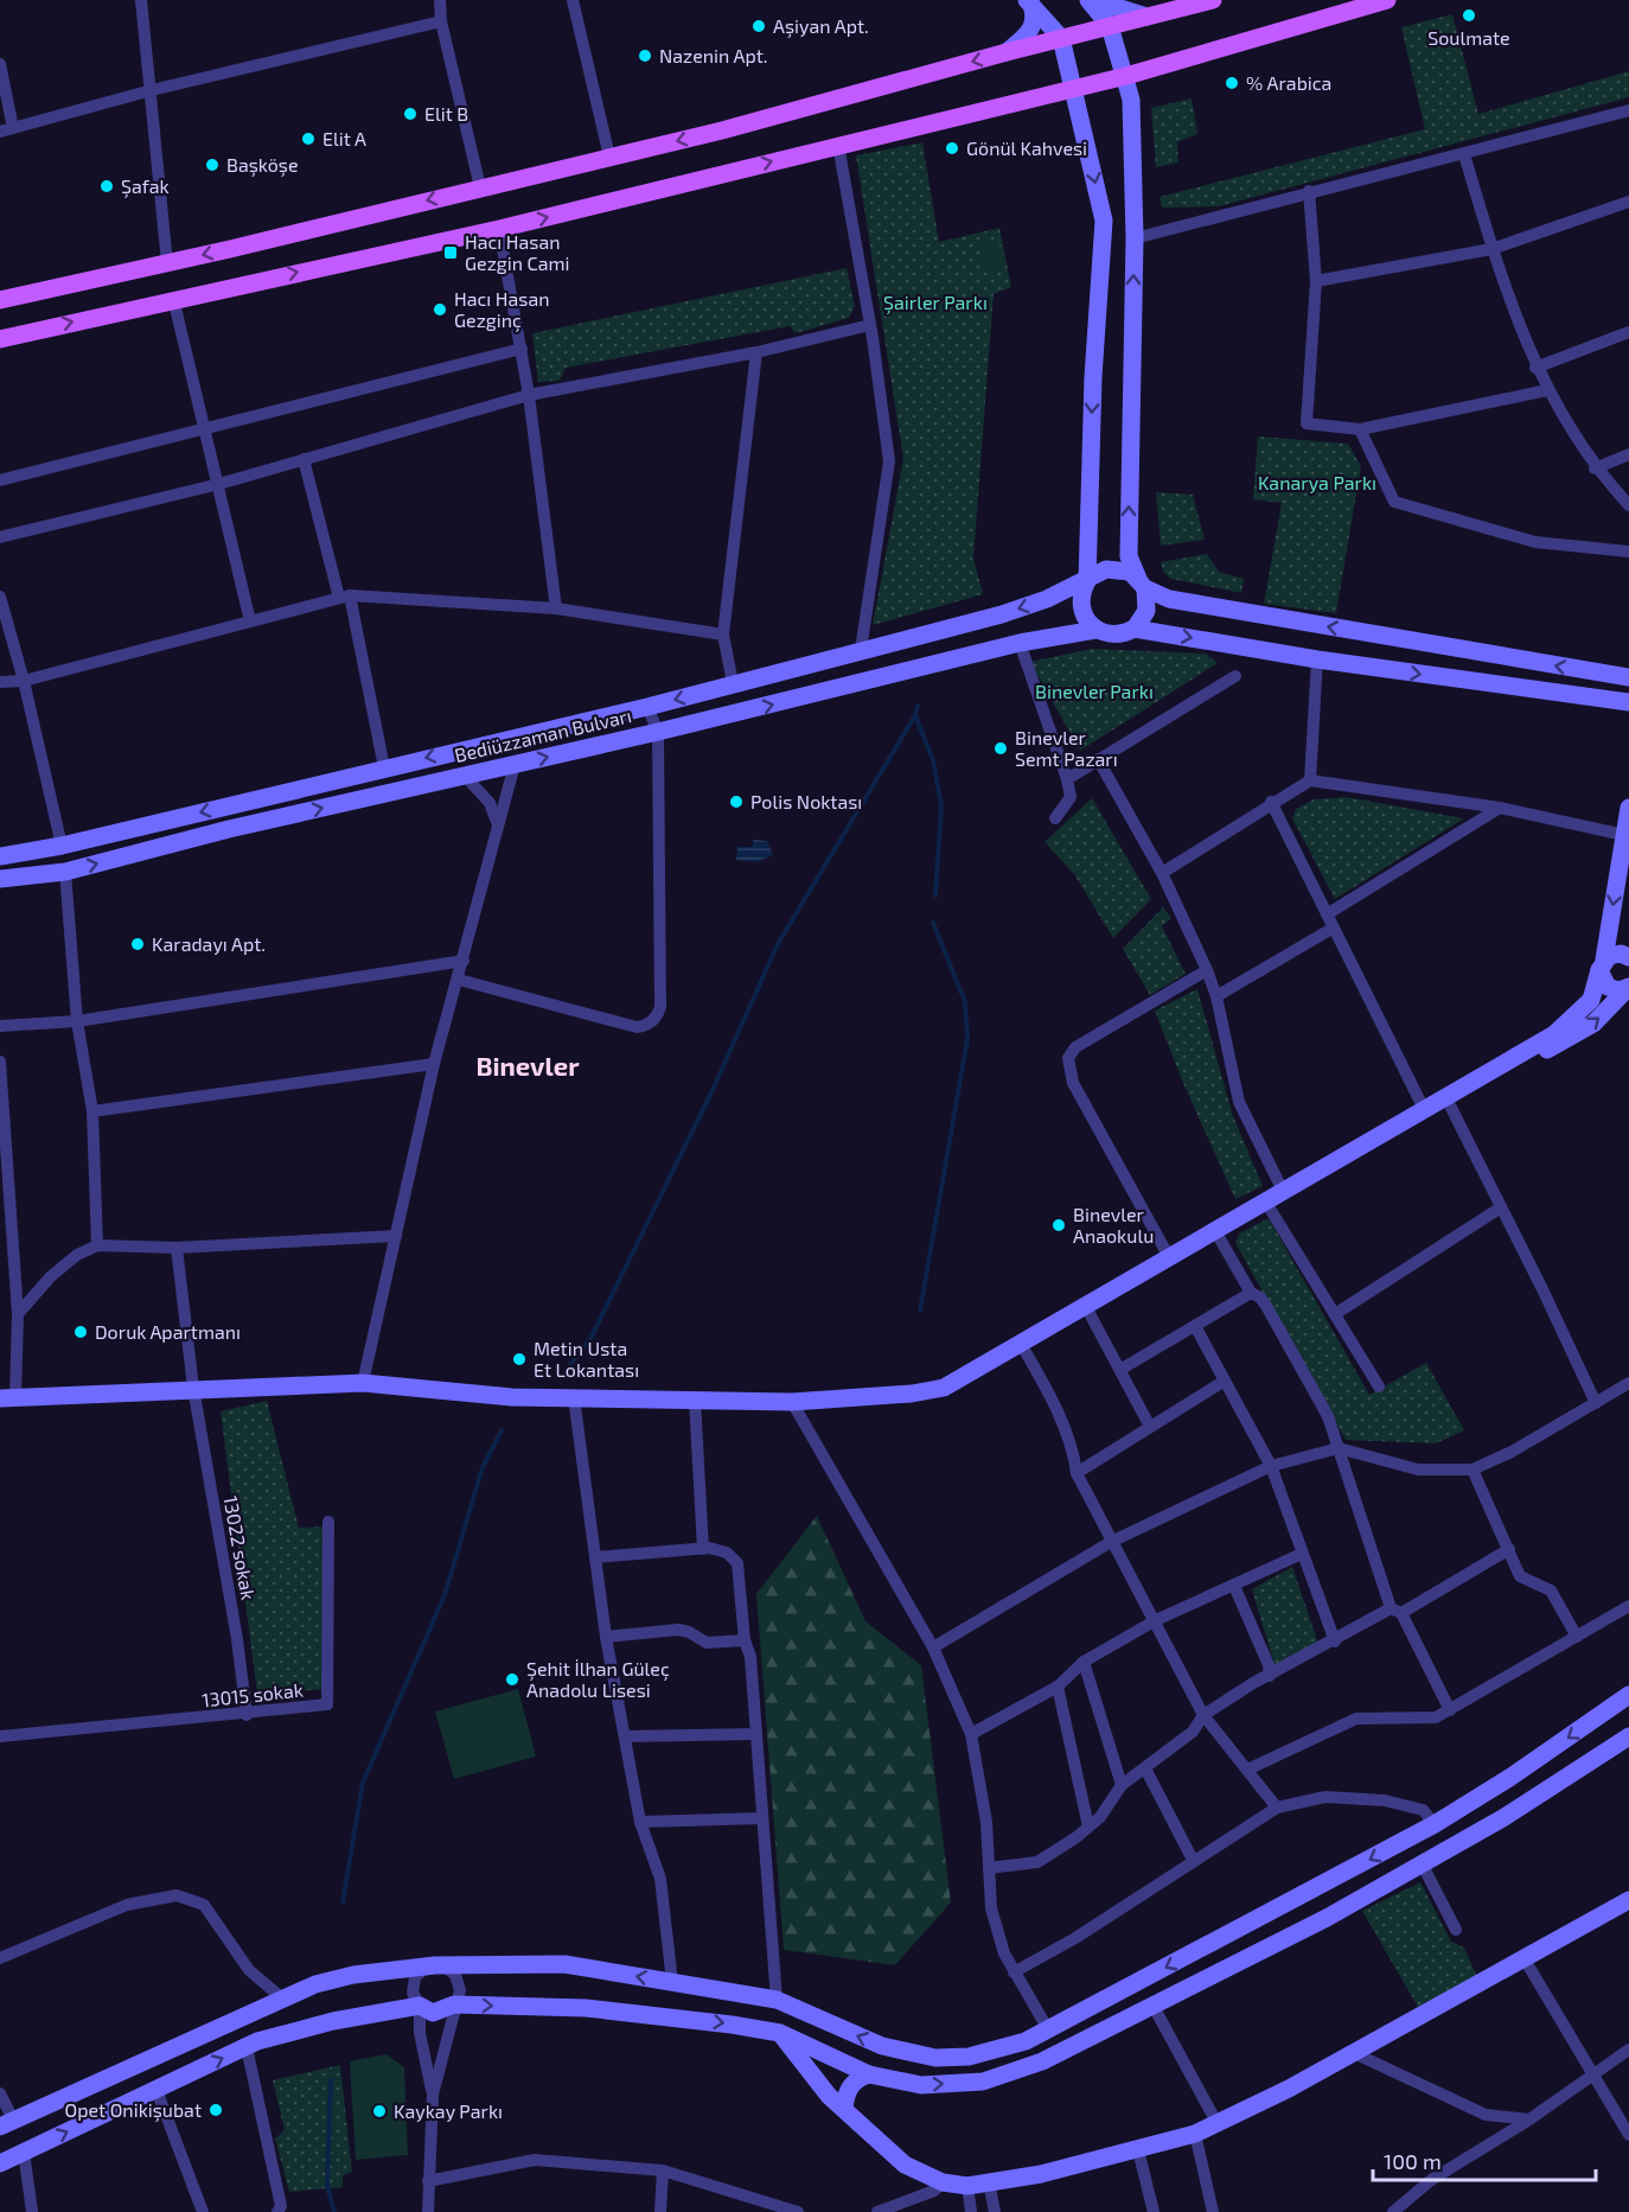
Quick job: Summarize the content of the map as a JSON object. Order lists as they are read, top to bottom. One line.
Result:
{"streets":{"street":["Bediüzzaman Bulvarı","13022 sokak","13015 sokak"]},"crossings":[["13022 sokak","13015 sokak"]],"districts":["Binevler"],"parks":["Şairler Parkı","Kanarya Parkı","Binevler Parkı"],"places":{"other":["Soulmate","Aşiyan Apt.","Nazenin Apt.","% Arabica","Elit B","Elit A","Gönül Kahvesi","Başköşe","Şafak","Hacı Hasan Gezginç","Binevler Semt Pazarı","Polis Noktası","Karadayı Apt.","Binevler Anaokulu","Doruk Apartmanı","Metin Usta Et Lokantası","Şehit İlhan Güleç Anadolu Lisesi","Opet Onikişubat","Kaykay Parkı"],"transit":["Hacı Hasan Gezgin Cami"]},"scale_bar":"100 m"}
